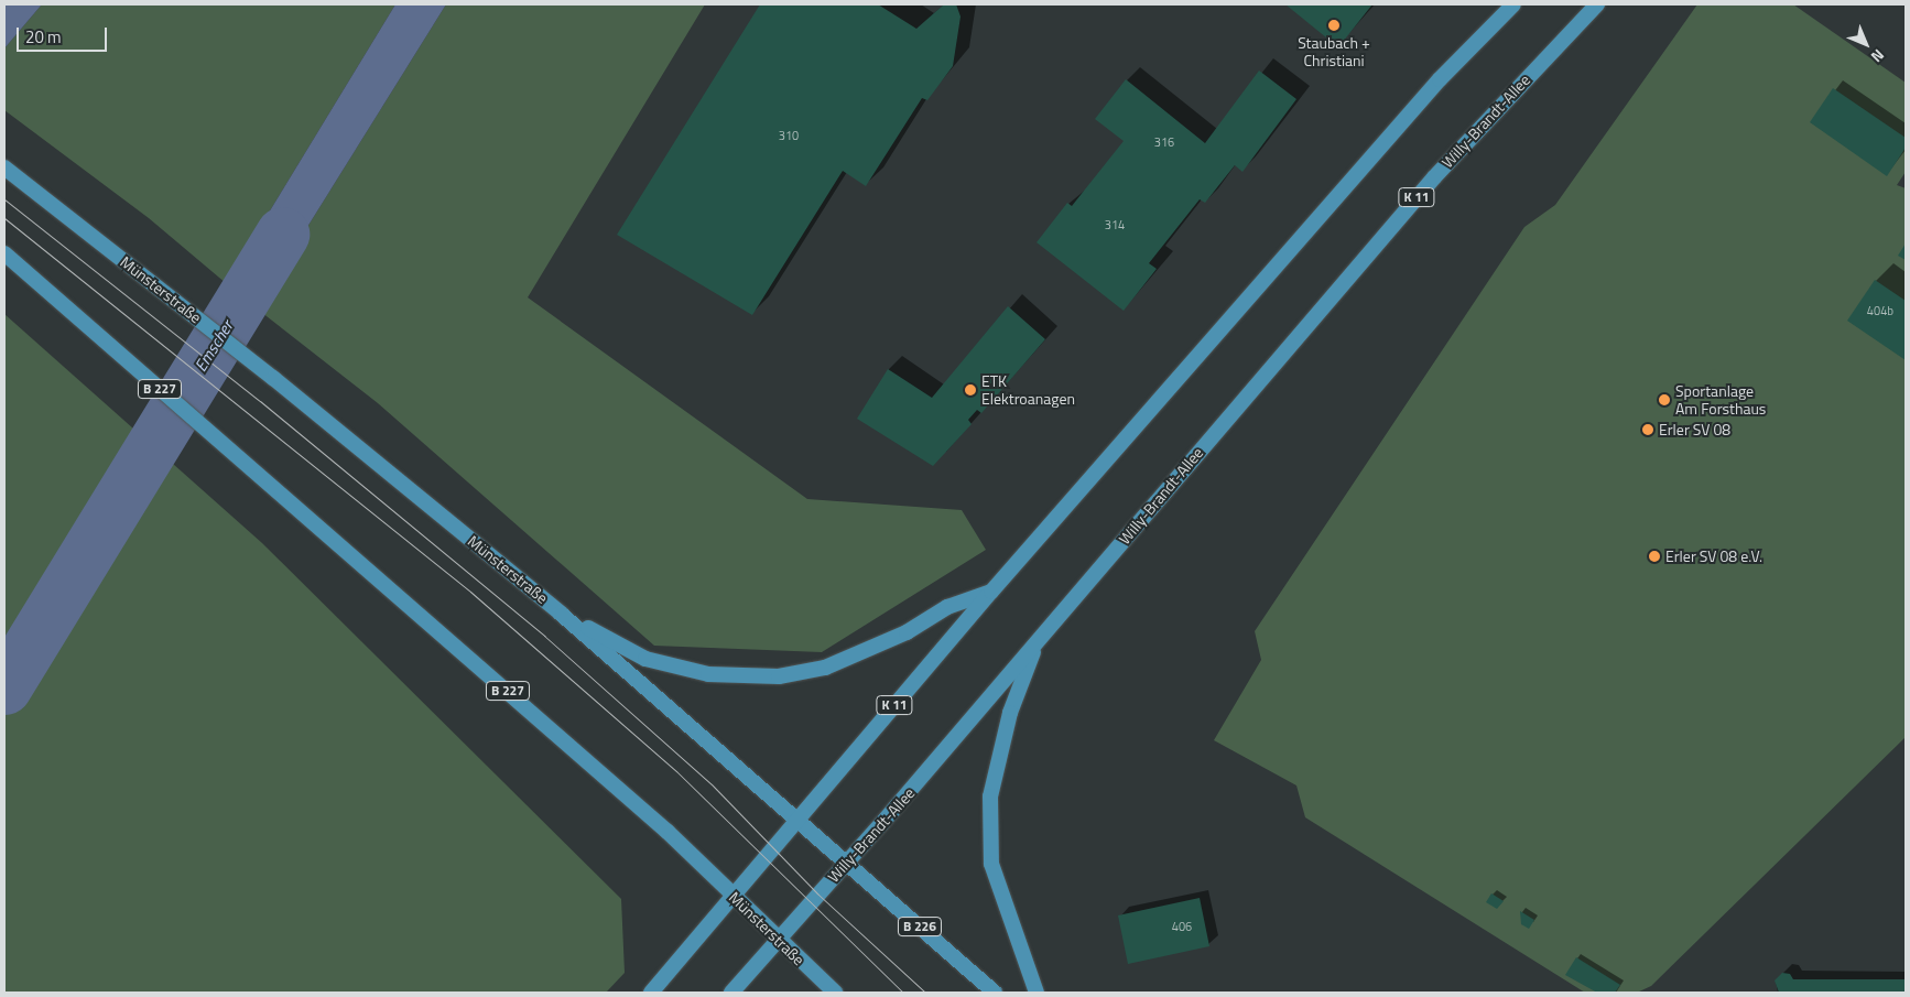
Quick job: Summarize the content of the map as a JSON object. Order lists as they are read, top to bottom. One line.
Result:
{"streets":{"main road":["Willy-Brandt-Allee","K 11","Münsterstraße","B 227","B 226"]},"crossings":[["Willy-Brandt-Allee","Münsterstraße"],["K 11","Münsterstraße"]],"water":["Emscher"],"places":["Staubach + Christiani","ETK Elektroanagen","Sportanlage Am Forsthaus","Erler SV 08","Erler SV 08 e.V."],"house_numbers":["310","316","314","404b","406"],"scale_bar":"20 m","north":"bottom right"}
